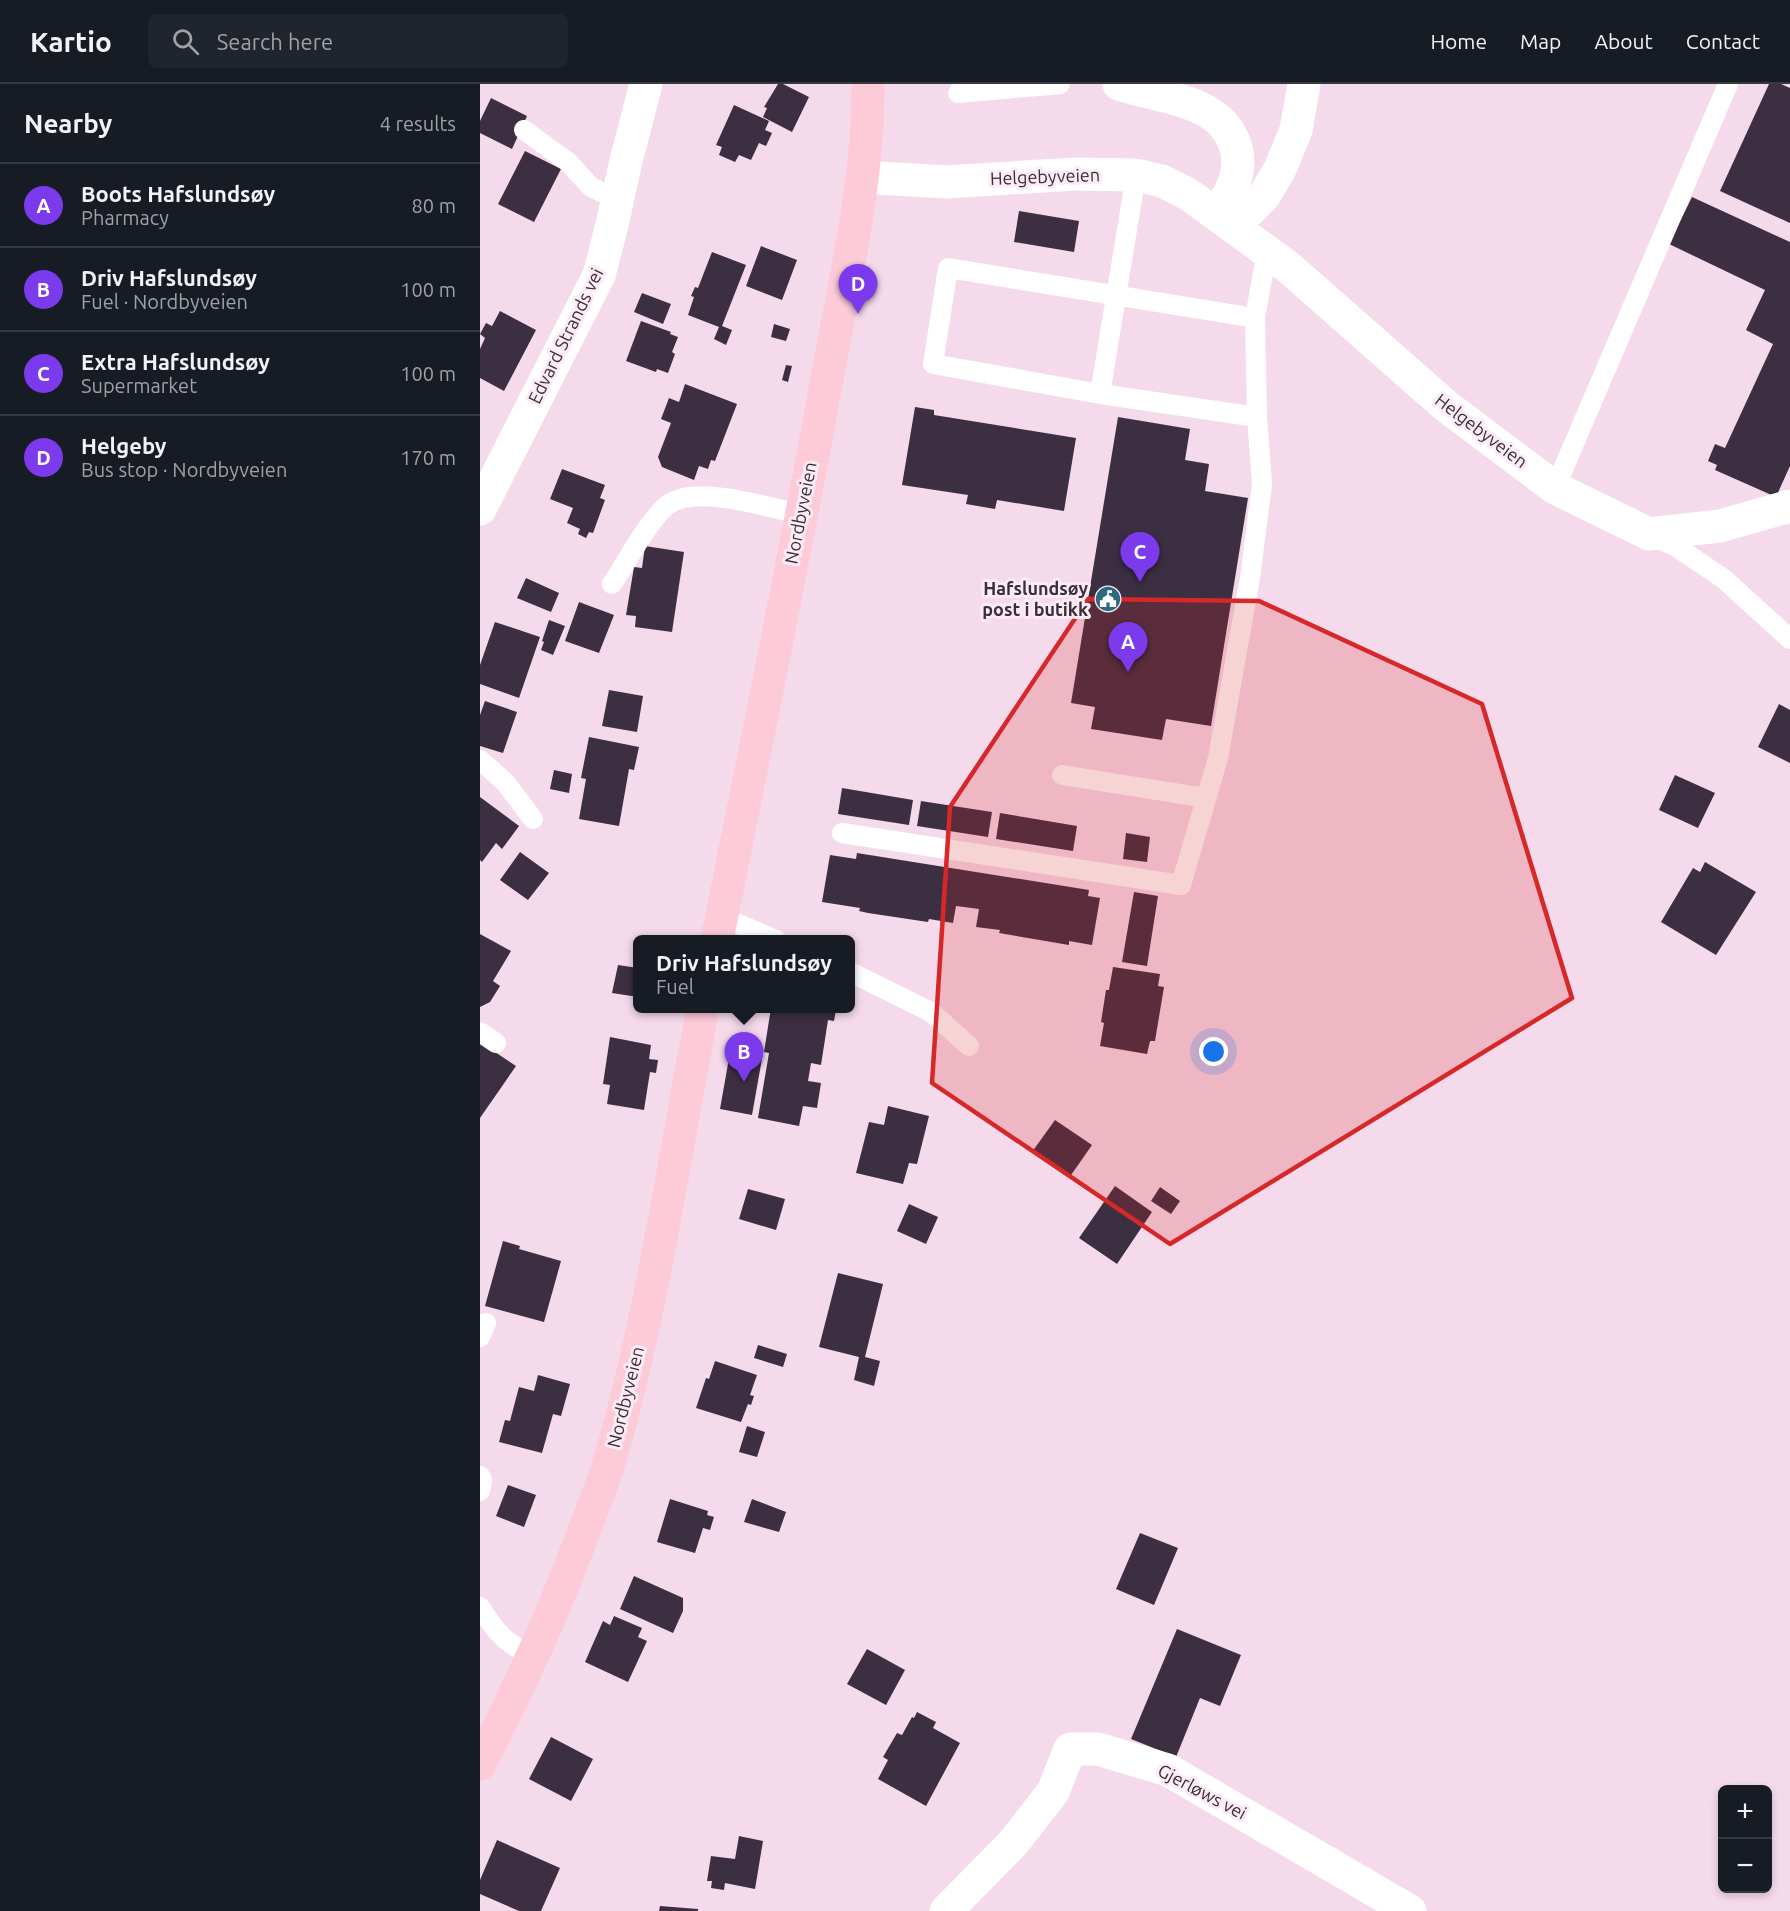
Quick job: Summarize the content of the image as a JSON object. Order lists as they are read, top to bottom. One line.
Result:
{"streets":{"main road":["Nordbyveien"],"street":["Helgebyveien","Edvard Strands vei","Gjerløws vei"]},"crossings":[["Helgebyveien","Nordbyveien"]],"places":{"public building":["Hafslundsøy post i butikk"]},"page":{"header":"Kartio","search":"Search here","nav":["Home","Map","About","Contact"],"heading":["Nearby","4 results"],"list":[{"mark":"A","name":"Boots Hafslundsøy","note":"Pharmacy","value":"80 m"},{"mark":"B","name":"Driv Hafslundsøy","note":"Fuel · Nordbyveien","value":"100 m"},{"mark":"C","name":"Extra Hafslundsøy","note":"Supermarket","value":"100 m"},{"mark":"D","name":"Helgeby","note":"Bus stop · Nordbyveien","value":"170 m"}],"pins":["D","C","A","B"],"popup":["Driv Hafslundsøy","Fuel"],"map_buttons":["+","−"]}}
